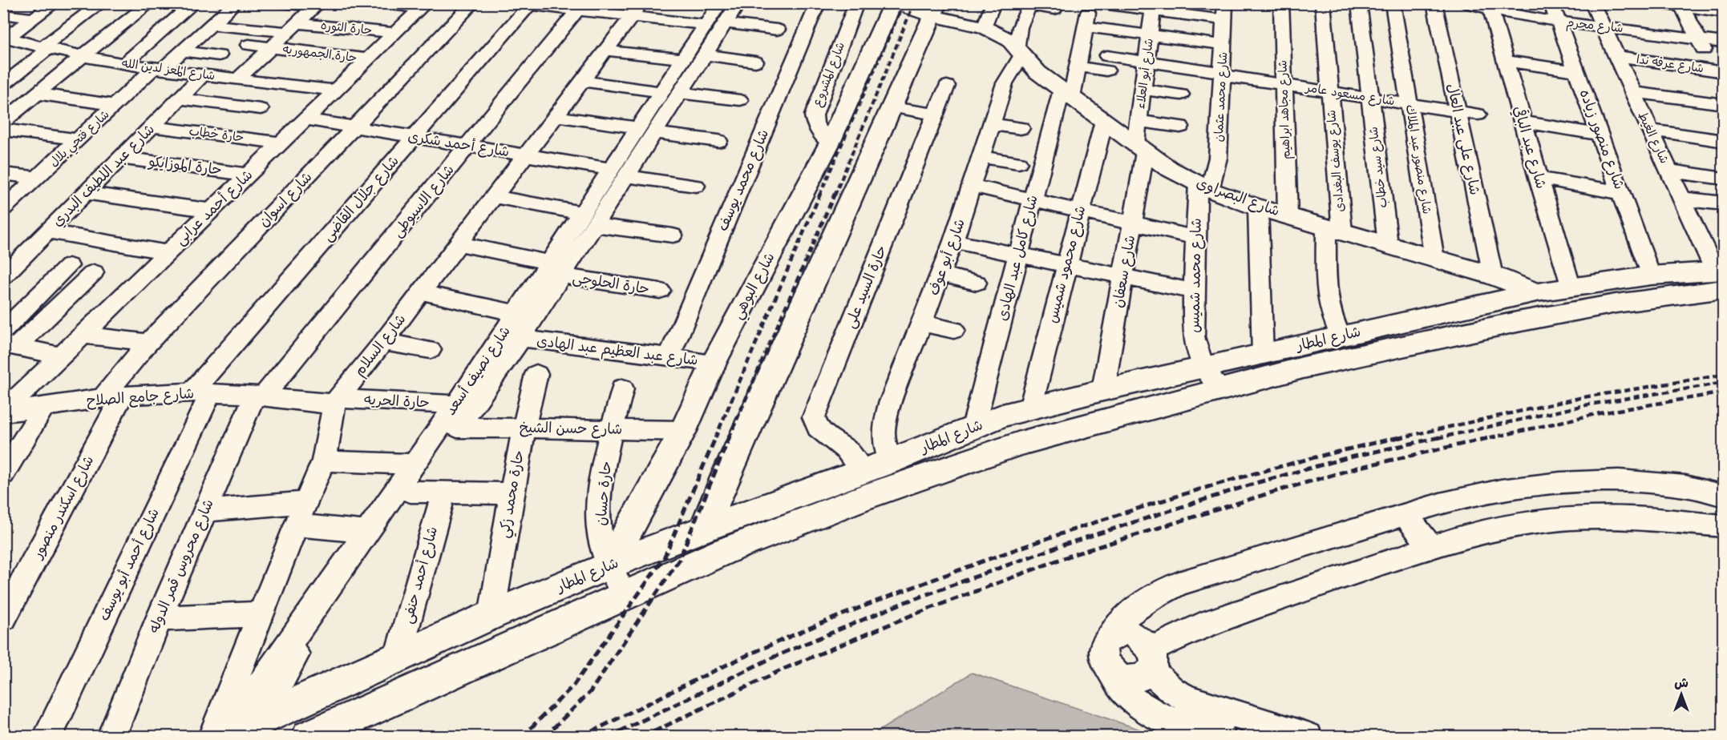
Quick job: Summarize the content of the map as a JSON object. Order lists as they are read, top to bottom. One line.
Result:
{"streets":{"street":["شارع محرم","حارة الثوره","حارة الجمهوريه","شارع عرفه ندا","شارع المعز لدين الله","شارع أبو العلاء","شارع المشروع","شارع مسعود عامر","شارع محمد عثمان","شارع مجاهد ابراهيم","حارة خطاب","شارع الغيط","شارع فتحي بلال","شارع على عبد العال","شارع منصور زياده","شارع أحمد شكرى","شارع عبد الباقي","شارع منصور عبد الملاك","شارع يوسف البغدادى","حارة الموزايكو","شارع سيد خطاب","شارع عبد اللطيف البدري","شارع محمد يوسف","شارع البصراوى","شارع جلال القاضى","شارع اسوان","شارع الاسيوطى","شارع أحمد عرابى","شارع أبو عوف","شارع كامل عبد الهادى","شارع محمود شميس","شارع سعفان","شارع محمد شميس","حارة الحلوجى","شارع البوهي","حارة السيد على","شارع المطار","شارع السلام","شارع عبد العظيم عبد الهادى","شارع نصيف أسعد","شارع جامع الصلاح","حارة الحريه","شارع حسن الشيخ","حارة حسان","حارة محمد زكي","شارع اسكندر منصور","شارع أحمد أبو يوسف","شارع محروس قمر الدوله","شارع أحمد حنفى"]},"crossings":[["شارع محرم","شارع الغيط"],["شارع محرم","شارع منصور زياده"],["شارع محرم","شارع عبد الباقي"],["حارة الثوره","شارع فتحي بلال"],["حارة الثوره","شارع أحمد عرابى"],["حارة الجمهوريه","شارع أحمد عرابى"],["شارع عرفه ندا","شارع الغيط"],["شارع المعز لدين الله","شارع فتحي بلال"],["شارع المعز لدين الله","شارع عبد اللطيف البدري"],["شارع المعز لدين الله","شارع أحمد عرابى"],["شارع أبو العلاء","شارع مسعود عامر"],["شارع أبو العلاء","شارع البصراوى"],["شارع أبو العلاء","شارع سعفان"],["شارع المشروع","شارع البوهي"],["شارع مسعود عامر","شارع محمد عثمان"],["شارع مسعود عامر","شارع مجاهد ابراهيم"],["شارع مسعود عامر","شارع على عبد العال"],["شارع مسعود عامر","شارع منصور عبد الملاك"],["شارع مسعود عامر","شارع يوسف البغدادى"],["شارع مسعود عامر","شارع سيد خطاب"],["شارع مسعود عامر","شارع كامل عبد الهادى"],["شارع محمد عثمان","شارع البصراوى"],["شارع محمد عثمان","شارع محمد شميس"],["شارع مجاهد ابراهيم","شارع البصراوى"],["حارة خطاب","شارع عبد اللطيف البدري"],["حارة خطاب","شارع أحمد عرابى"],["شارع الغيط","شارع المطار"],["شارع على عبد العال","شارع البصراوى"],["شارع على عبد العال","شارع المطار"],["شارع منصور زياده","شارع المطار"],["شارع أحمد شكرى","شارع جلال القاضى"],["شارع أحمد شكرى","شارع اسوان"],["شارع أحمد شكرى","شارع الاسيوطى"],["شارع أحمد شكرى","شارع أحمد عرابى"],["شارع أحمد شكرى","شارع السلام"],["شارع أحمد شكرى","شارع نصيف أسعد"],["شارع عبد الباقي","شارع المطار"],["شارع منصور عبد الملاك","شارع البصراوى"],["شارع يوسف البغدادى","شارع البصراوى"],["شارع يوسف البغدادى","شارع المطار"],["حارة الموزايكو","شارع عبد اللطيف البدري"],["حارة الموزايكو","شارع أحمد عرابى"],["شارع سيد خطاب","شارع البصراوى"],["شارع محمد يوسف","شارع عبد العظيم عبد الهادى"],["شارع البصراوى","شارع أبو عوف"],["شارع البصراوى","شارع كامل عبد الهادى"],["شارع البصراوى","شارع محمود شميس"],["شارع البصراوى","شارع سعفان"],["شارع البصراوى","شارع محمد شميس"],["شارع البصراوى","شارع البوهي"],["شارع البصراوى","شارع المطار"],["شارع جلال القاضى","شارع جامع الصلاح"],["شارع جلال القاضى","شارع أحمد أبو يوسف"],["شارع اسوان","شارع جامع الصلاح"],["شارع اسوان","شارع اسكندر منصور"],["شارع الاسيوطى","شارع جامع الصلاح"],["شارع الاسيوطى","شارع محروس قمر الدوله"],["شارع أحمد عرابى","شارع جامع الصلاح"],["شارع أبو عوف","شارع المطار"],["شارع كامل عبد الهادى","شارع المطار"],["شارع محمود شميس","شارع المطار"],["شارع سعفان","شارع المطار"],["شارع محمد شميس","شارع المطار"],["حارة الحلوجى","شارع السلام"],["حارة الحلوجى","شارع نصيف أسعد"],["شارع البوهي","شارع المطار"],["شارع البوهي","شارع عبد العظيم عبد الهادى"],["شارع البوهي","شارع حسن الشيخ"],["شارع البوهي","حارة حسان"],["حارة السيد على","شارع المطار"],["شارع المطار","شارع السلام"],["شارع المطار","شارع نصيف أسعد"],["شارع المطار","حارة حسان"],["شارع المطار","حارة محمد زكي"],["شارع المطار","شارع أحمد حنفى"],["شارع السلام","شارع نصيف أسعد"],["شارع السلام","شارع جامع الصلاح"],["شارع السلام","حارة الحريه"],["شارع عبد العظيم عبد الهادى","شارع نصيف أسعد"],["شارع نصيف أسعد","حارة الحريه"],["شارع نصيف أسعد","شارع حسن الشيخ"],["شارع جامع الصلاح","حارة الحريه"],["شارع جامع الصلاح","شارع اسكندر منصور"],["شارع جامع الصلاح","شارع أحمد أبو يوسف"],["شارع جامع الصلاح","شارع محروس قمر الدوله"],["حارة الحريه","شارع حسن الشيخ"],["شارع حسن الشيخ","حارة حسان"],["شارع حسن الشيخ","حارة محمد زكي"]],"north":"top"}
